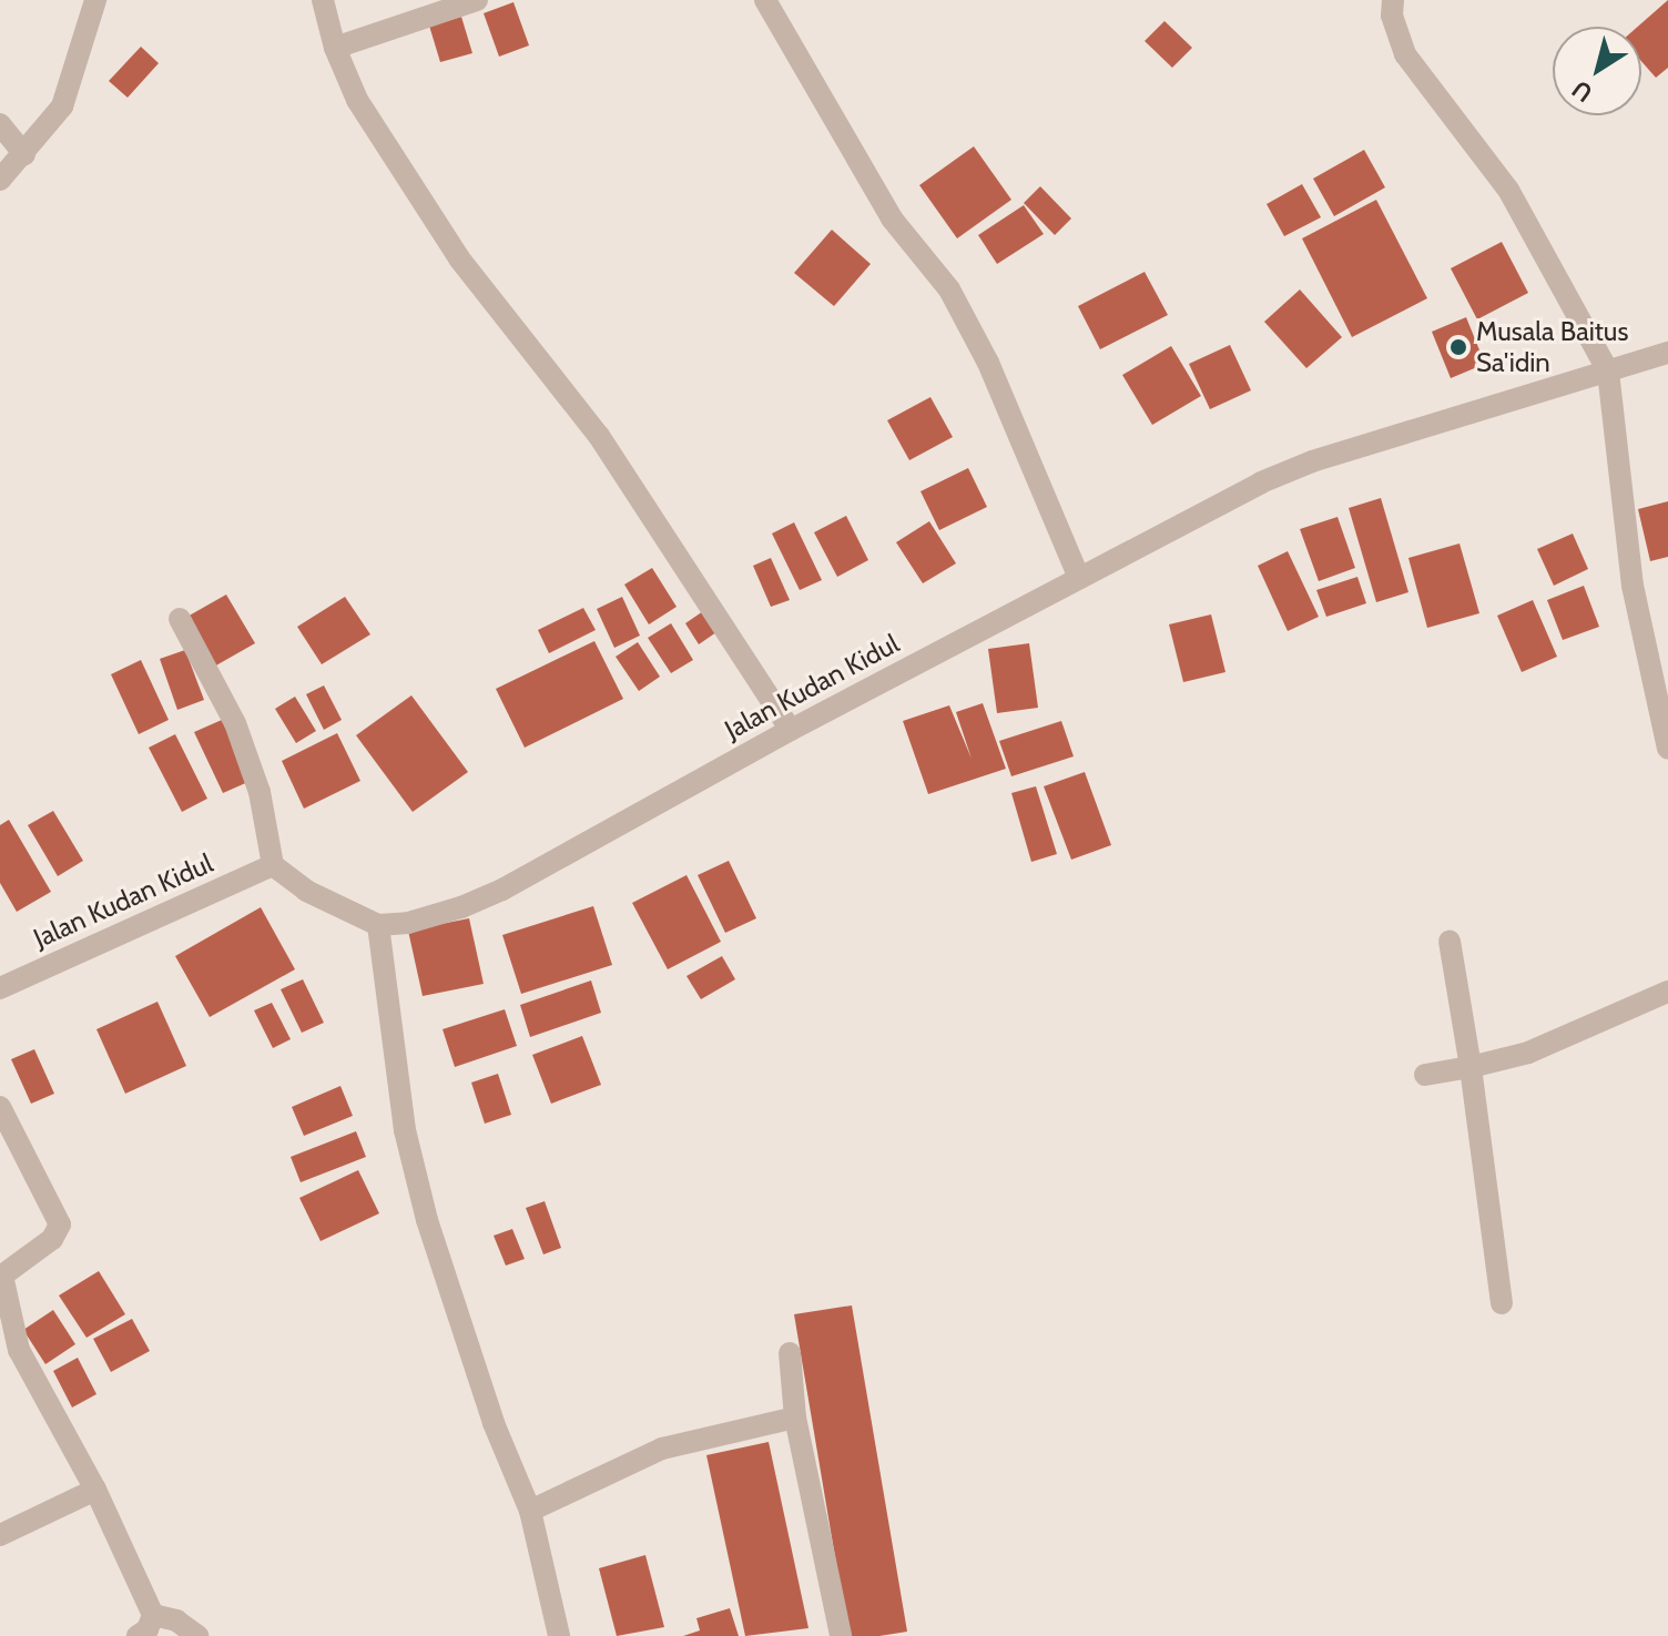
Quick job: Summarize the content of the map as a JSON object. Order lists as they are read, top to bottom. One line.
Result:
{"streets":{"street":["Jalan Kudan Kidul"]},"places":["Musala Baitus Sa'idin"],"north":"bottom left"}
